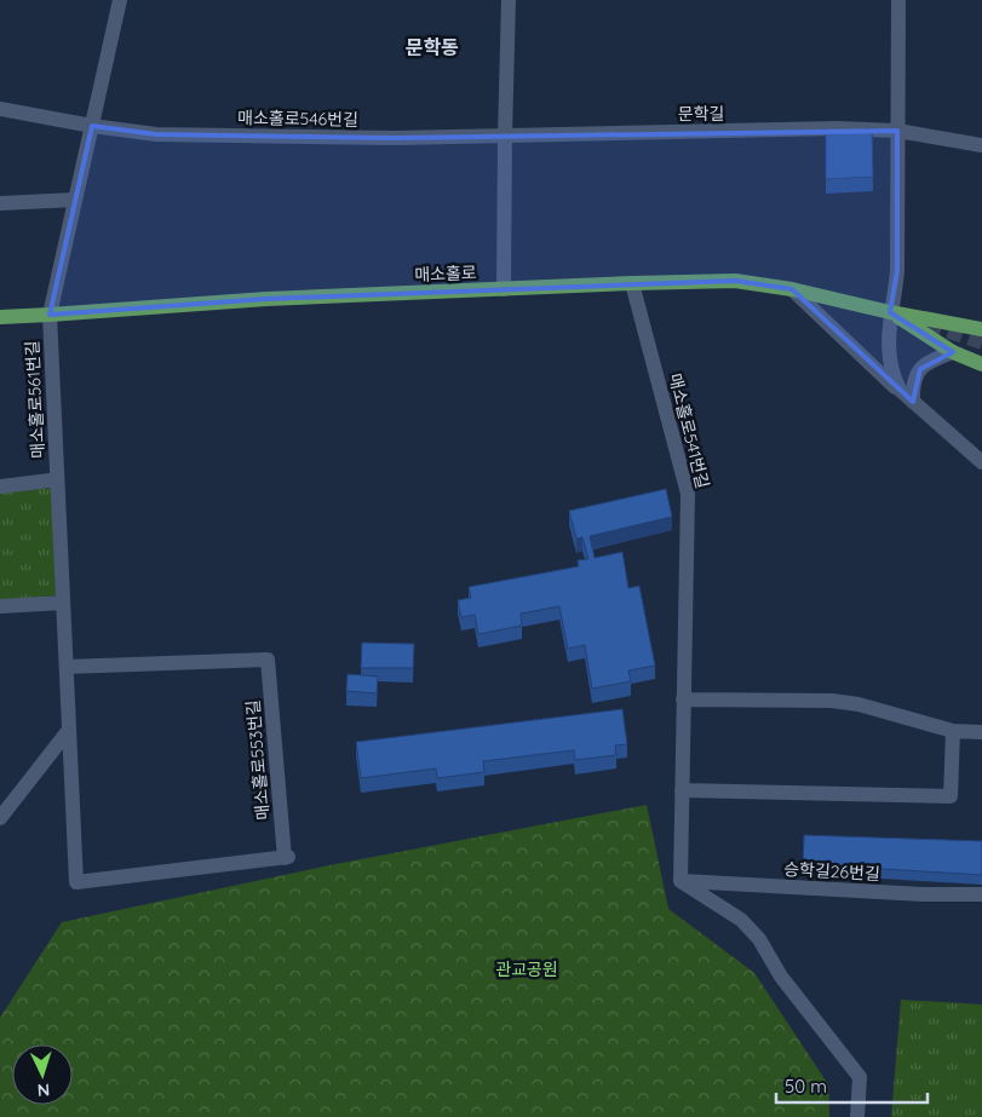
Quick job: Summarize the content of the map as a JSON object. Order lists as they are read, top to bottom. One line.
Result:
{"streets":{"main road":["매소홀로"],"street":["문학길","매소홀로546번길","매소홀로561번길","매소홀로541번길","매소홀로553번길","승학길26번길"]},"crossings":[["문학길","매소홀로546번길"],["매소홀로546번길","매소홀로561번길"],["매소홀로","매소홀로561번길"],["매소홀로","매소홀로541번길"],["매소홀로561번길","매소홀로553번길"],["매소홀로541번길","승학길26번길"]],"districts":["문학동"],"parks":["관교공원"],"scale_bar":"50 m","north":"bottom"}
